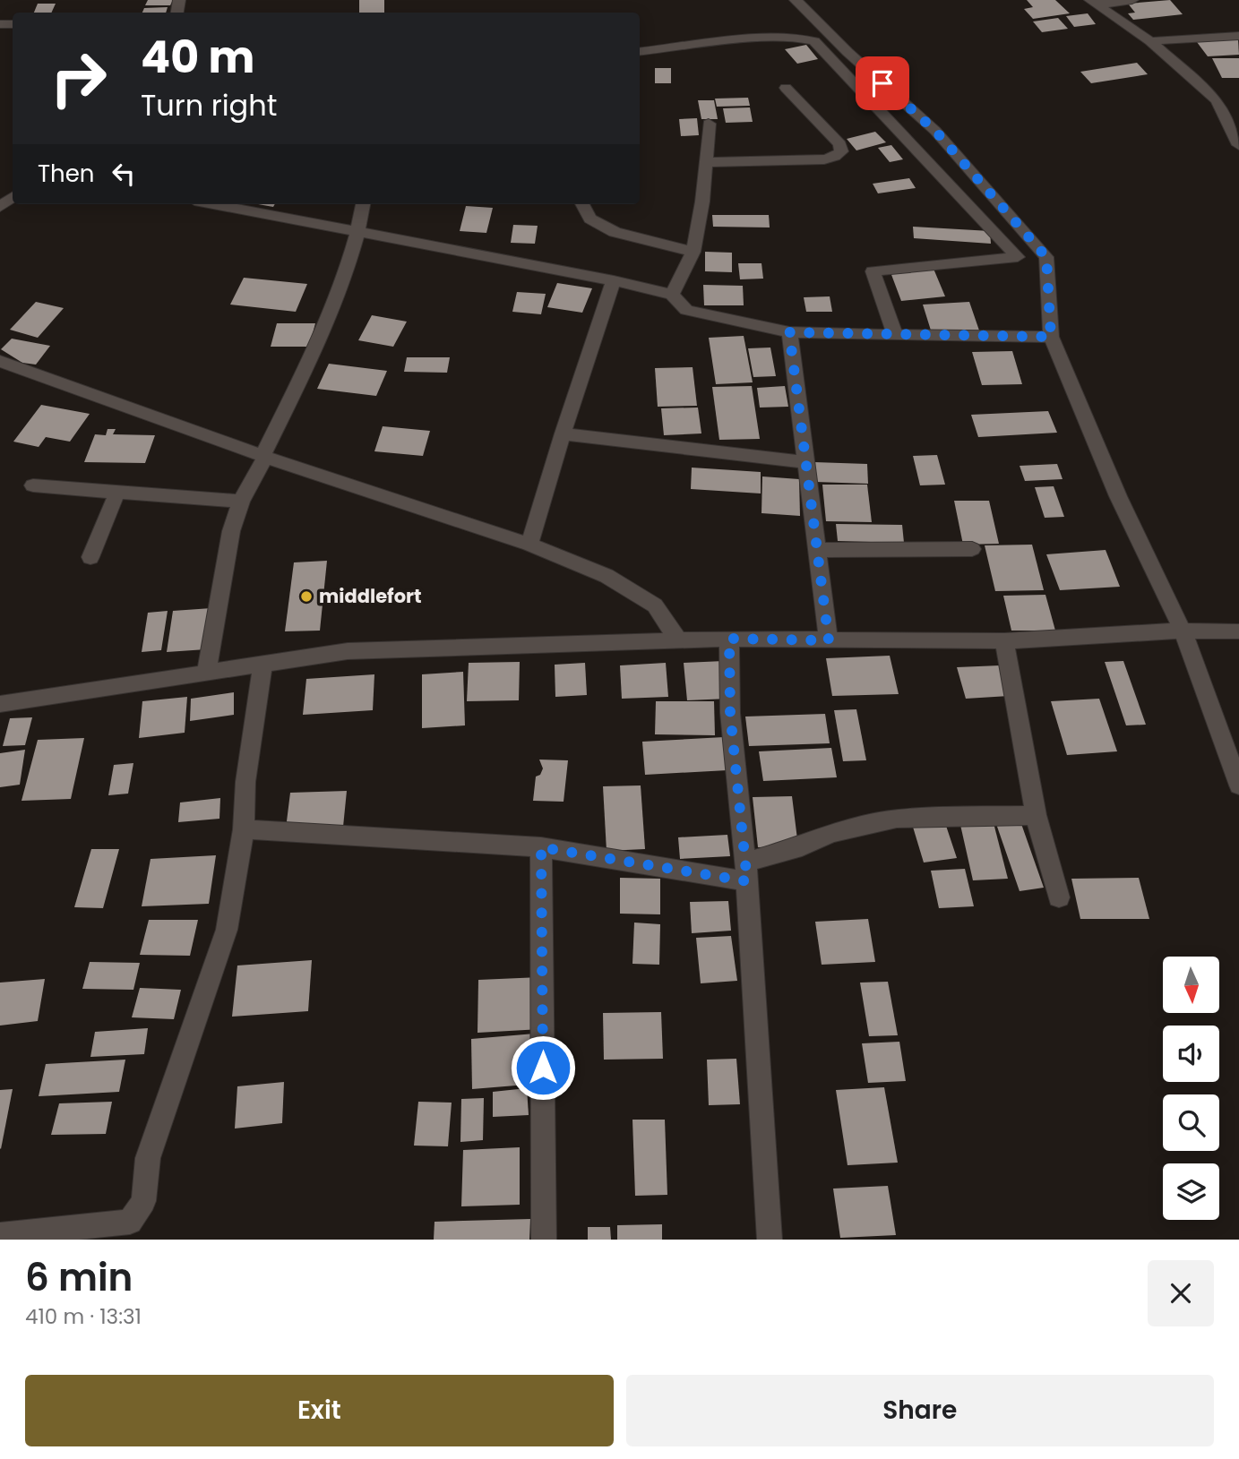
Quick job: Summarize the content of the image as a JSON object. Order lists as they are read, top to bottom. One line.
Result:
{"places":["middlefort"],"north":"bottom","page":{"turn":["40 m","Turn right"],"then":"Then","heading":["6 min","410 m · 13:31"],"buttons":["Exit","Share"]}}
